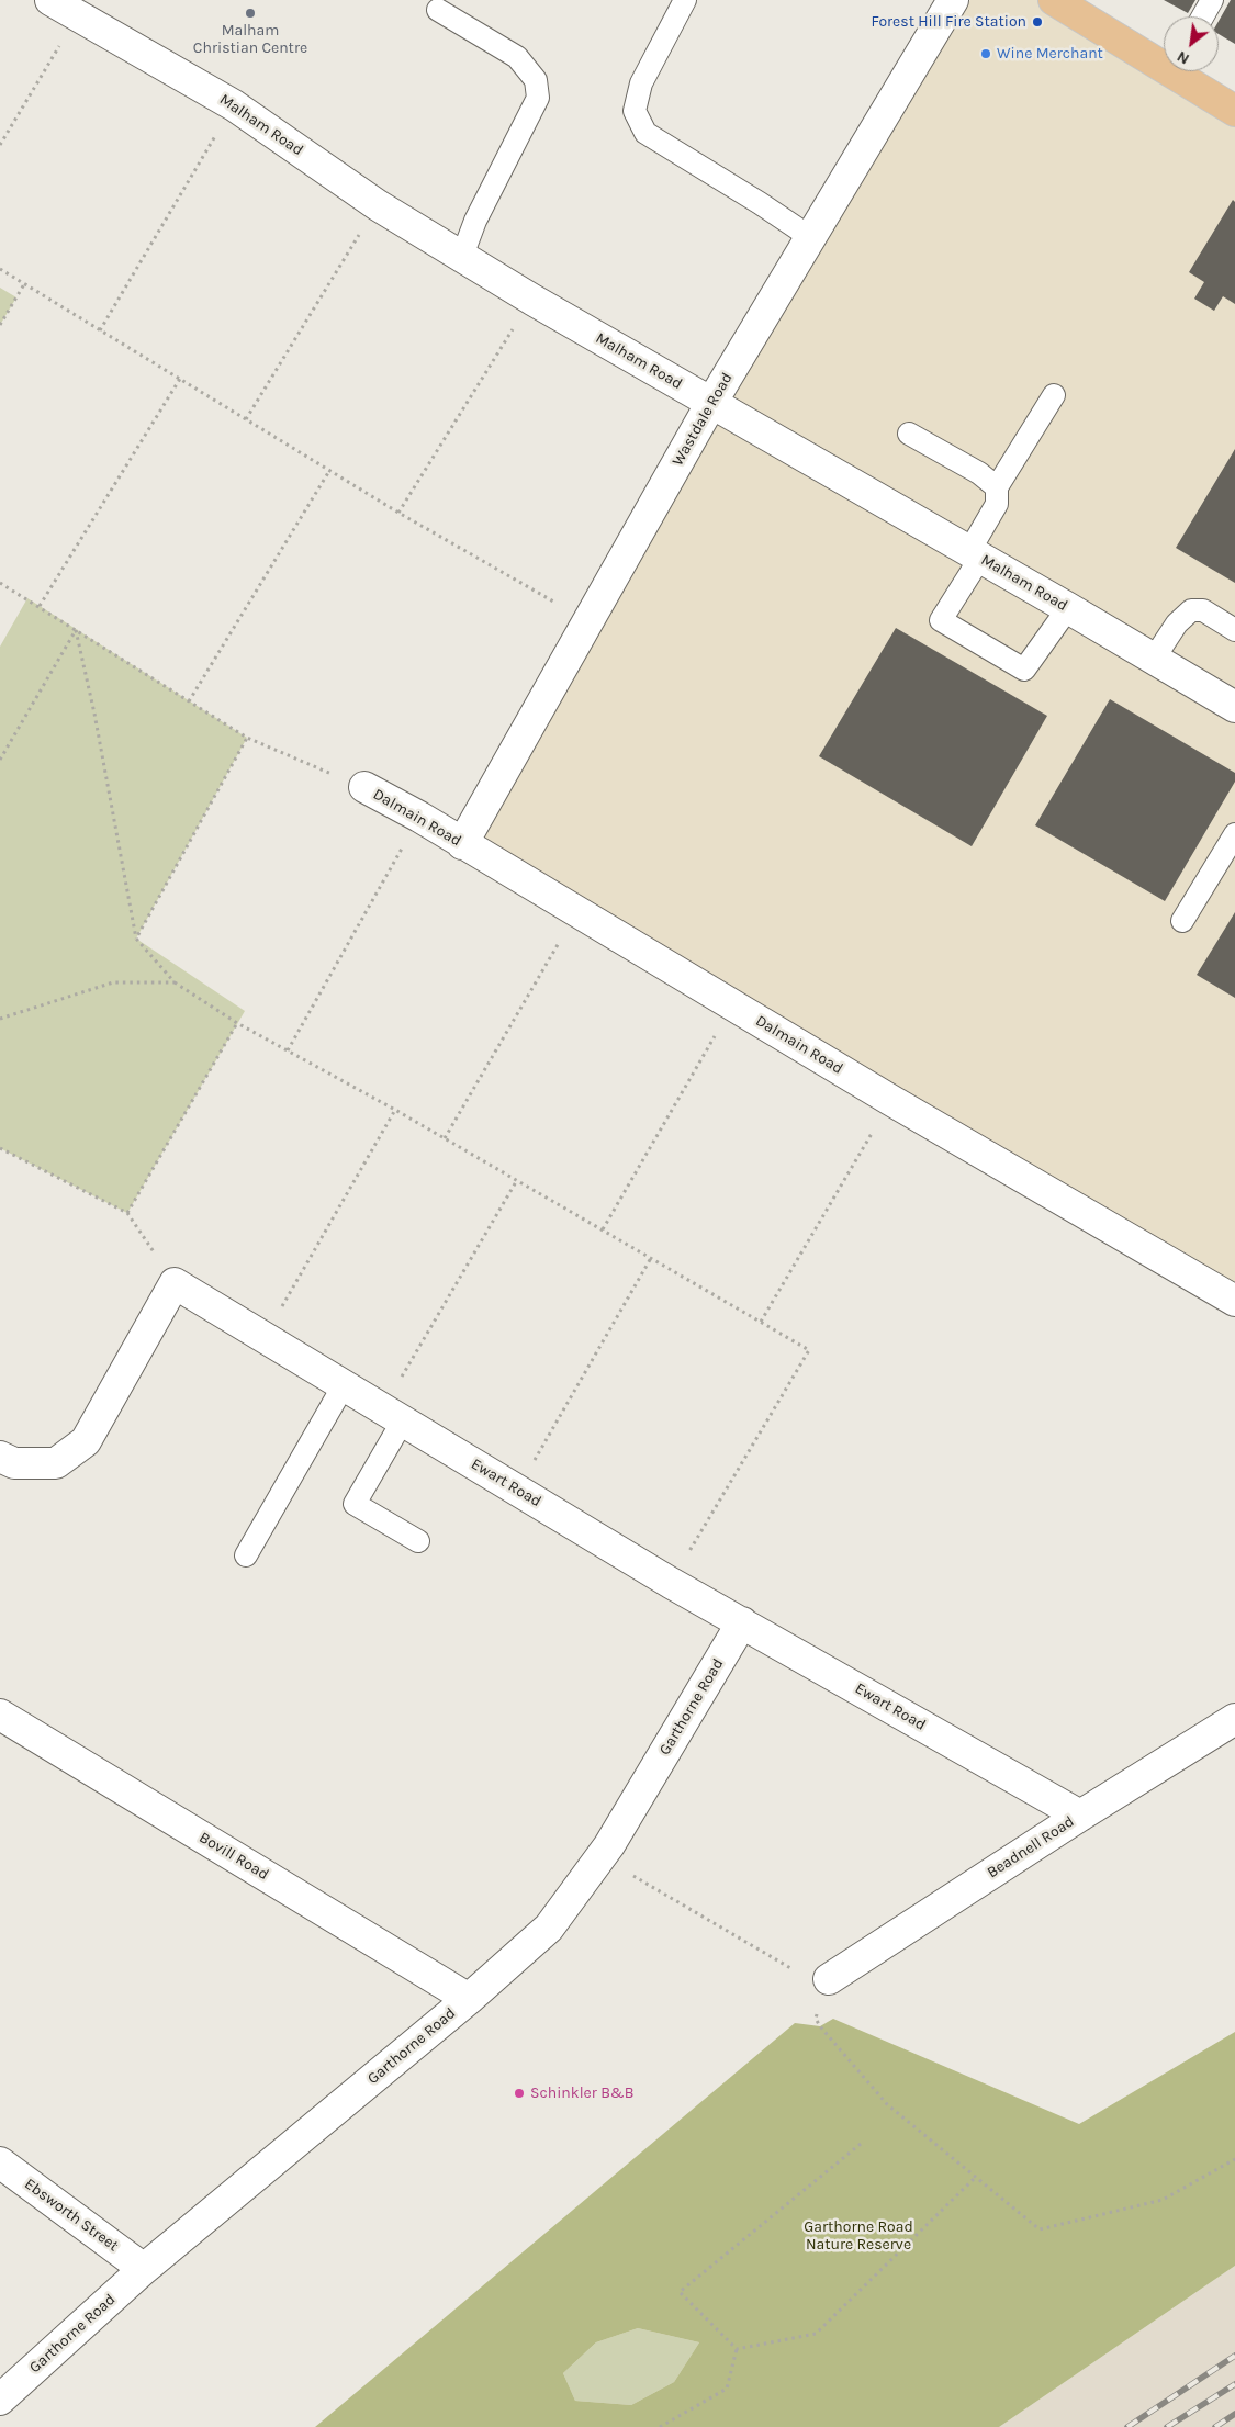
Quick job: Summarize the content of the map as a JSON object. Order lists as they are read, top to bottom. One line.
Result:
{"streets":{"street":["Malham Road","Wastdale Road","Dalmain Road","Ewart Road","Garthorne Road","Beadnell Road","Bovill Road","Ebsworth Street"]},"crossings":[["Malham Road","Wastdale Road"],["Wastdale Road","Dalmain Road"],["Ewart Road","Garthorne Road"],["Ewart Road","Beadnell Road"],["Garthorne Road","Bovill Road"],["Garthorne Road","Ebsworth Street"]],"parks":["Garthorne Road Nature Reserve"],"places":["Malham Christian Centre","Forest Hill Fire Station","Wine Merchant","Schinkler B&B"],"north":"bottom left"}
